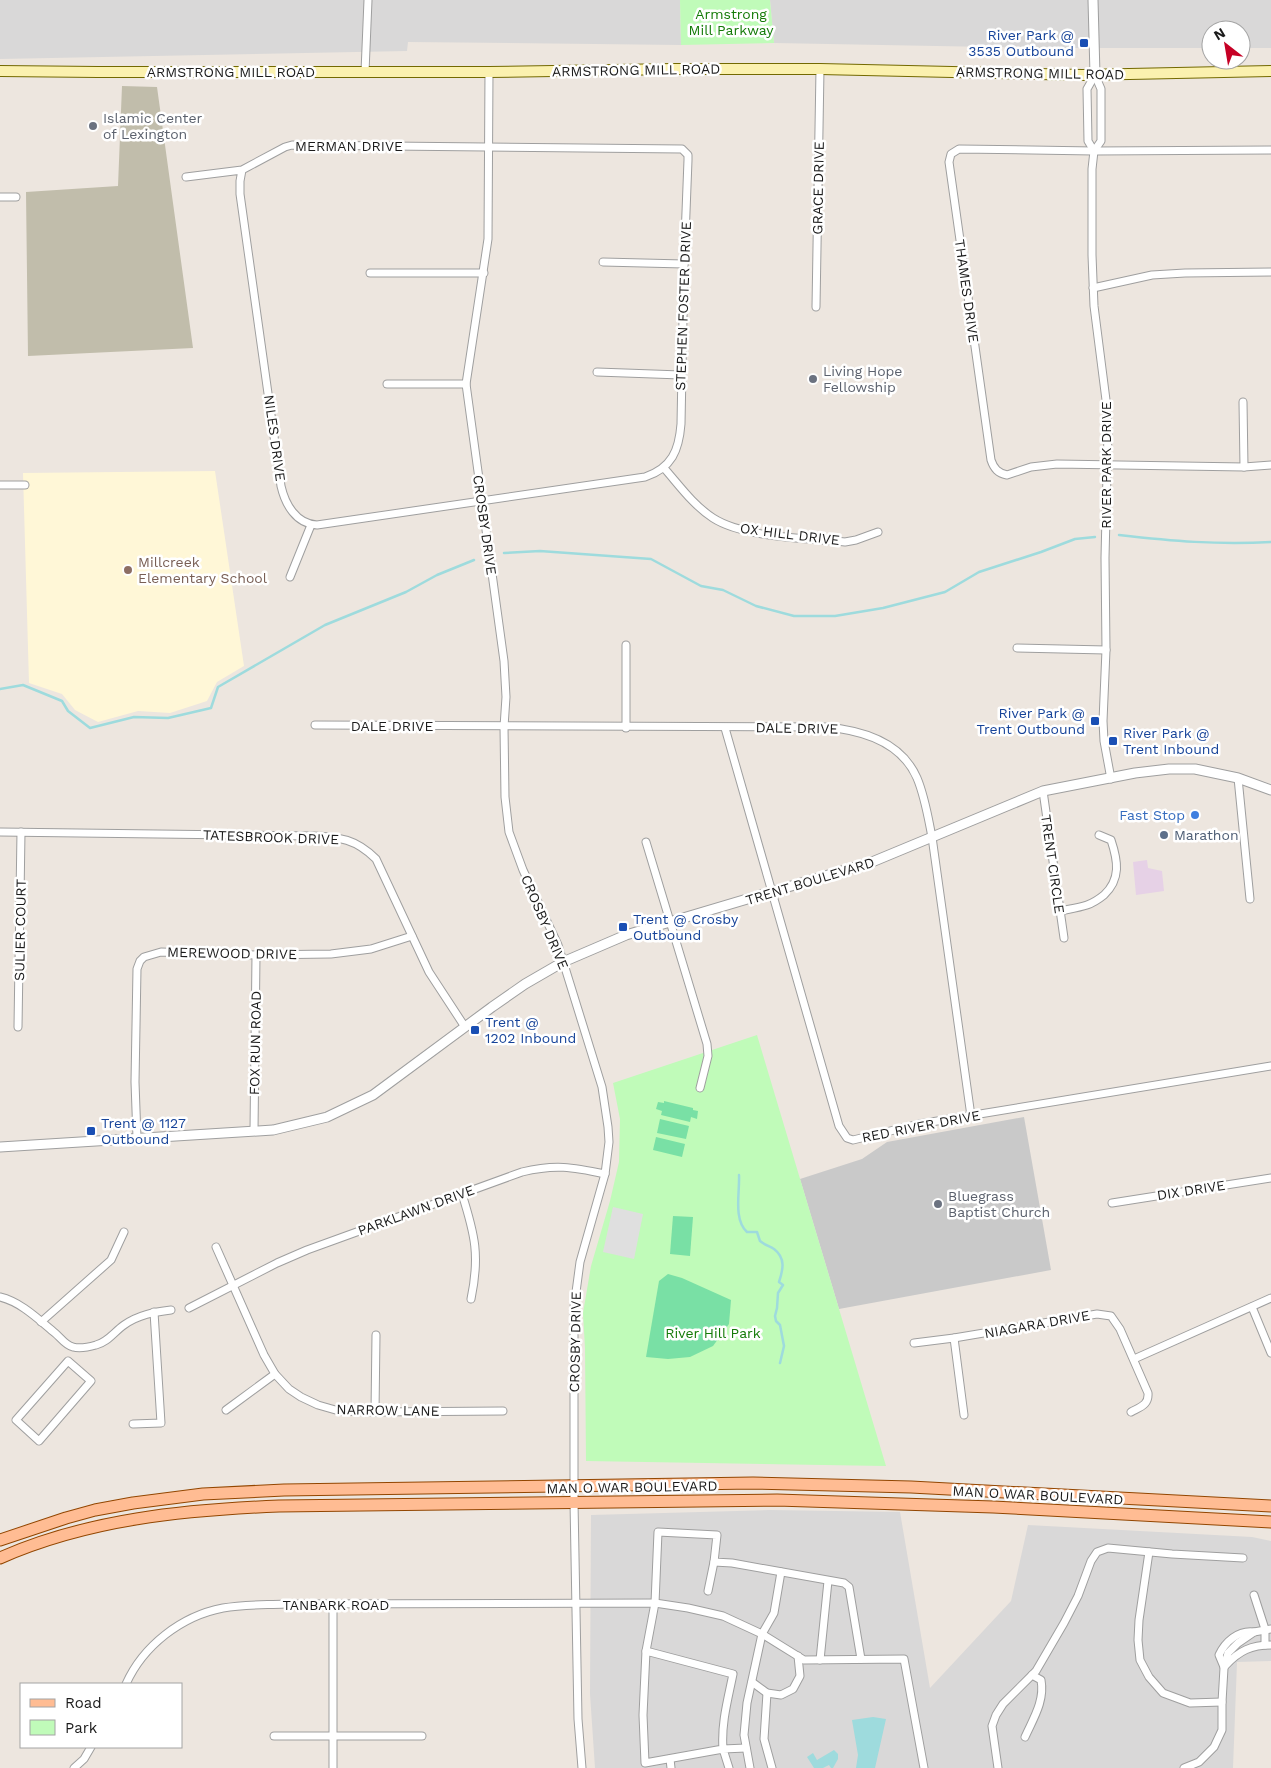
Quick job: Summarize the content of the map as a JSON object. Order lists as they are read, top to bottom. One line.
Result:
{"streets":{"main road":["ARMSTRONG MILL ROAD","MAN O WAR BOULEVARD"],"street":["MERMAN DRIVE","GRACE DRIVE","THAMES DRIVE","STEPHEN FOSTER DRIVE","NILES DRIVE","RIVER PARK DRIVE","CROSBY DRIVE","OX HILL DRIVE","DALE DRIVE","TATESBROOK DRIVE","TRENT CIRCLE","TRENT BOULEVARD","SULIER COURT","MEREWOOD DRIVE","FOX RUN ROAD","RED RIVER DRIVE","DIX DRIVE","PARKLAWN DRIVE","NIAGARA DRIVE","NARROW LANE","TANBARK ROAD"]},"crossings":[["ARMSTRONG MILL ROAD","GRACE DRIVE"],["ARMSTRONG MILL ROAD","RIVER PARK DRIVE"],["ARMSTRONG MILL ROAD","CROSBY DRIVE"],["MERMAN DRIVE","STEPHEN FOSTER DRIVE"],["MERMAN DRIVE","NILES DRIVE"],["MERMAN DRIVE","CROSBY DRIVE"],["THAMES DRIVE","RIVER PARK DRIVE"],["STEPHEN FOSTER DRIVE","CROSBY DRIVE"],["STEPHEN FOSTER DRIVE","OX HILL DRIVE"],["RIVER PARK DRIVE","TRENT BOULEVARD"],["CROSBY DRIVE","DALE DRIVE"],["CROSBY DRIVE","TRENT BOULEVARD"],["CROSBY DRIVE","PARKLAWN DRIVE"],["CROSBY DRIVE","MAN O WAR BOULEVARD"],["CROSBY DRIVE","TANBARK ROAD"],["DALE DRIVE","TRENT BOULEVARD"],["DALE DRIVE","RED RIVER DRIVE"],["TATESBROOK DRIVE","TRENT BOULEVARD"],["TATESBROOK DRIVE","SULIER COURT"],["TATESBROOK DRIVE","MEREWOOD DRIVE"],["TRENT CIRCLE","TRENT BOULEVARD"],["TRENT BOULEVARD","MEREWOOD DRIVE"],["TRENT BOULEVARD","FOX RUN ROAD"],["TRENT BOULEVARD","RED RIVER DRIVE"],["MEREWOOD DRIVE","FOX RUN ROAD"],["PARKLAWN DRIVE","NARROW LANE"]],"parks":["Armstrong Mill Parkway","River Hill Park"],"places":{"transit":["River Park @ 3535 Outbound","River Park @ Trent Outbound","River Park @ Trent Inbound","Trent @ Crosby Outbound","Trent @ 1202 Inbound","Trent @ 1127 Outbound"],"other":["Islamic Center of Lexington","Living Hope Fellowship","Millcreek Elementary School","Fast Stop","Marathon","Bluegrass Baptist Church"]},"legend":["Road","Park"],"north":"top left"}
